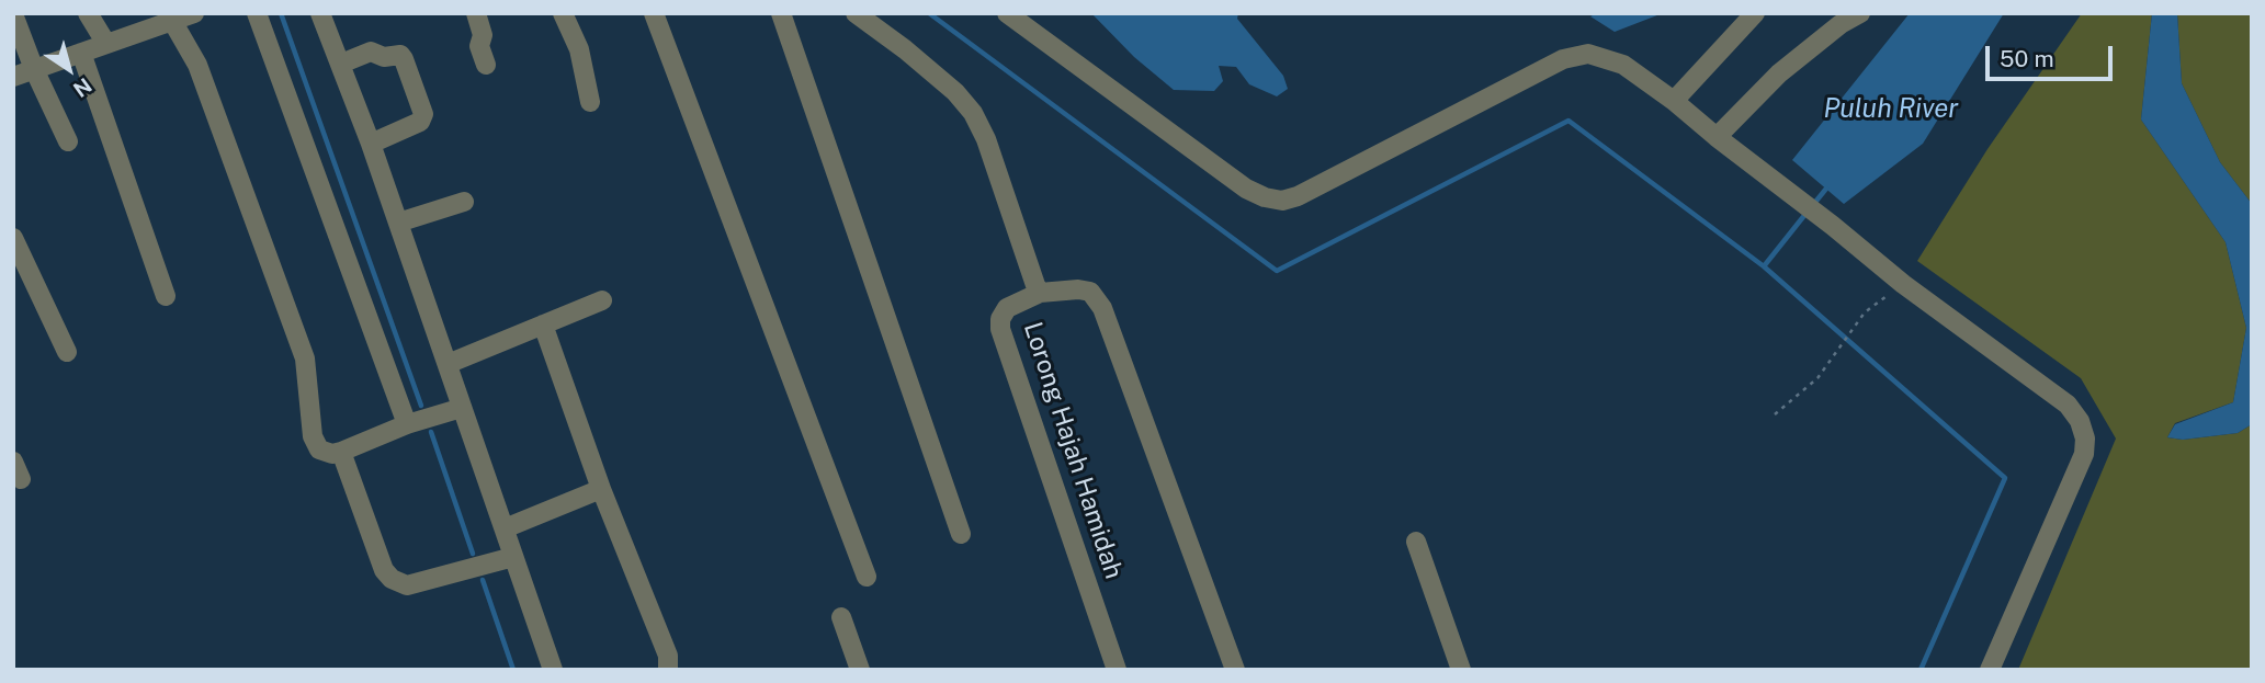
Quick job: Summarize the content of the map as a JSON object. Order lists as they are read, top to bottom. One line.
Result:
{"streets":{"street":["Lorong Hajah Hamidah"]},"water":["Puluh River"],"scale_bar":"50 m","north":"bottom right"}
